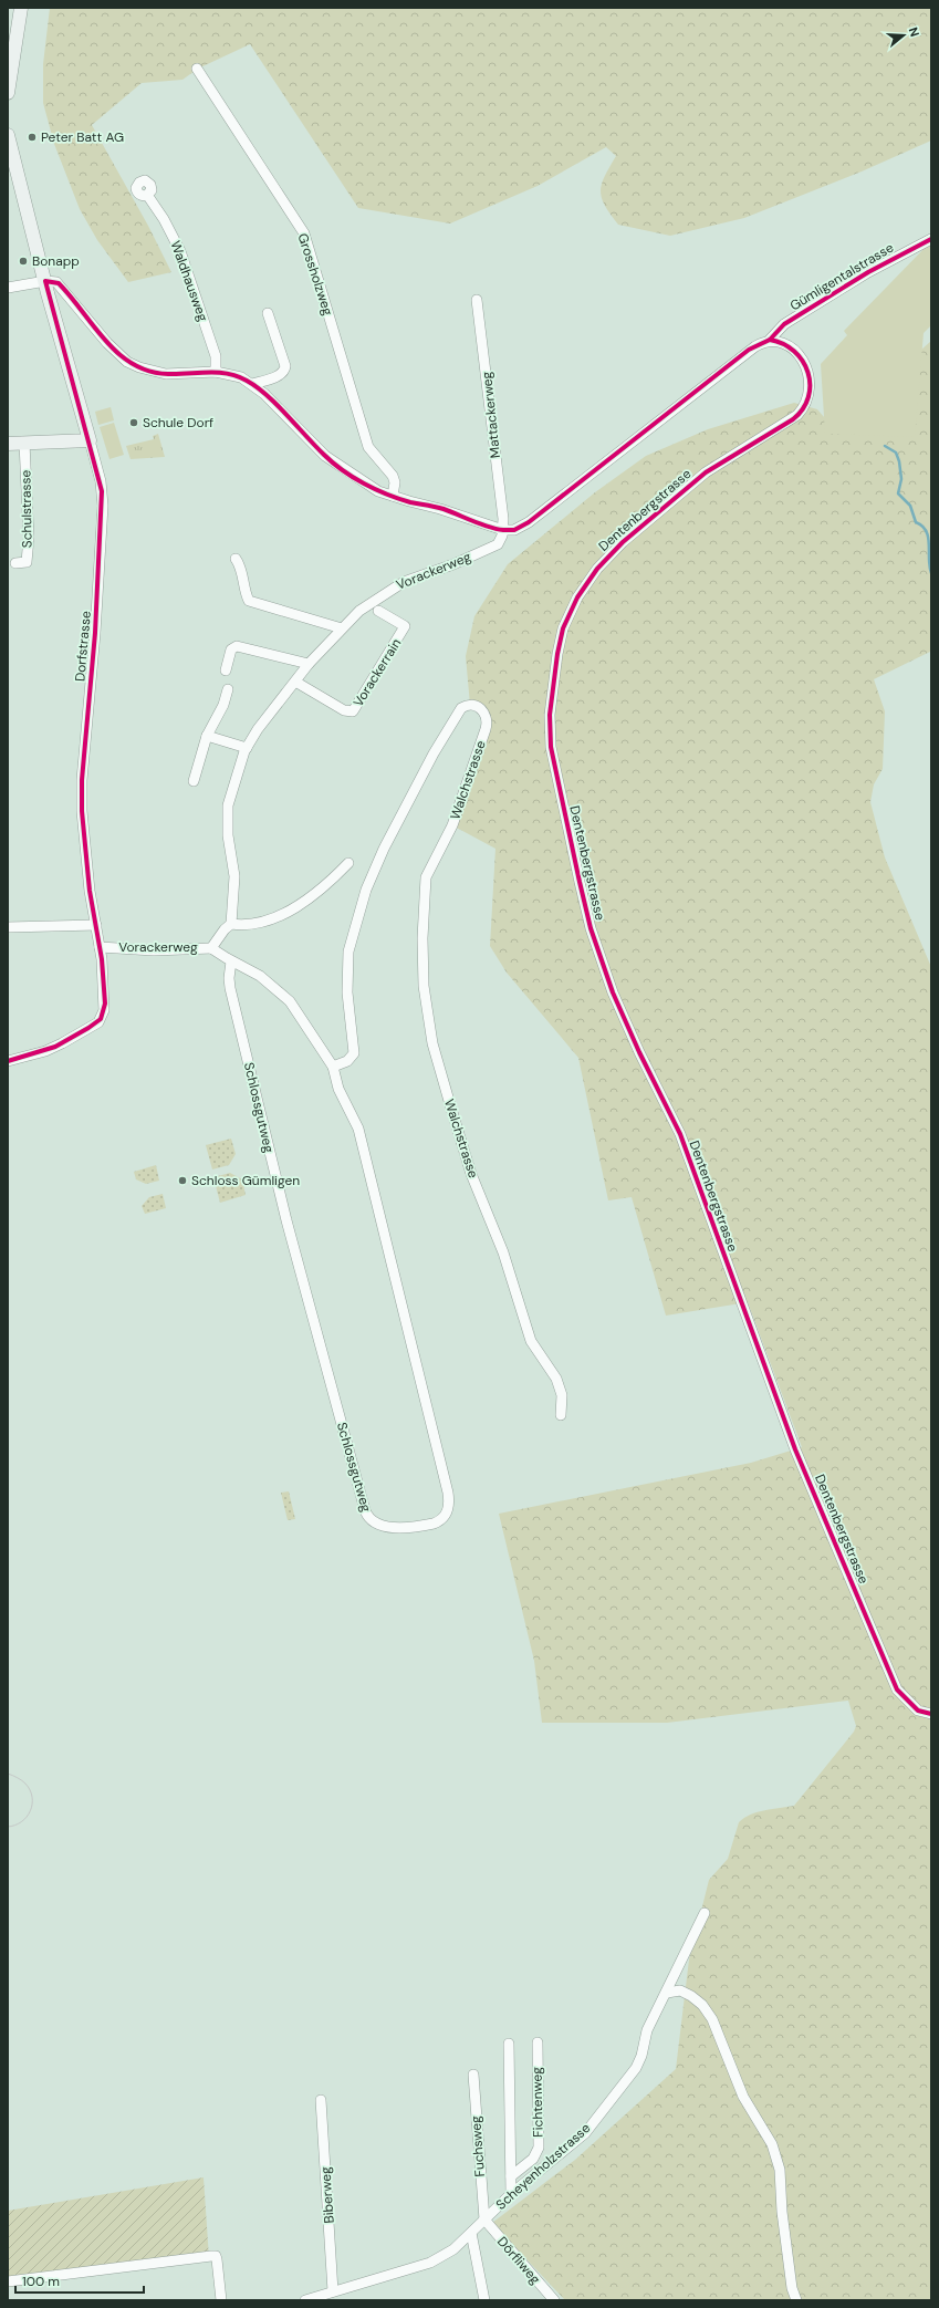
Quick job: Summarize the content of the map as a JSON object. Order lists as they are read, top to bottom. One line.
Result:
{"streets":{"street":["Grossholzweg","Gümligentalstrasse","Waldhausweg","Mattackerweg","Schulstrasse","Dentenbergstrasse","Vorackerweg","Dorfstrasse","Vorackerrain","Walchstrasse","Schlossgutweg","Fichtenweg","Fuchsweg","Scheyenholzstrasse","Biberweg","Dörfliweg"]},"crossings":[["Gümligentalstrasse","Dentenbergstrasse"],["Mattackerweg","Vorackerweg"],["Vorackerweg","Dorfstrasse"],["Vorackerweg","Vorackerrain"],["Walchstrasse","Schlossgutweg"],["Fichtenweg","Scheyenholzstrasse"],["Fuchsweg","Scheyenholzstrasse"],["Fuchsweg","Dörfliweg"],["Scheyenholzstrasse","Biberweg"],["Scheyenholzstrasse","Dörfliweg"]],"places":["Peter Batt AG","Bonapp","Schule Dorf","Schloss Gümligen"],"scale_bar":"100 m","north":"right"}
